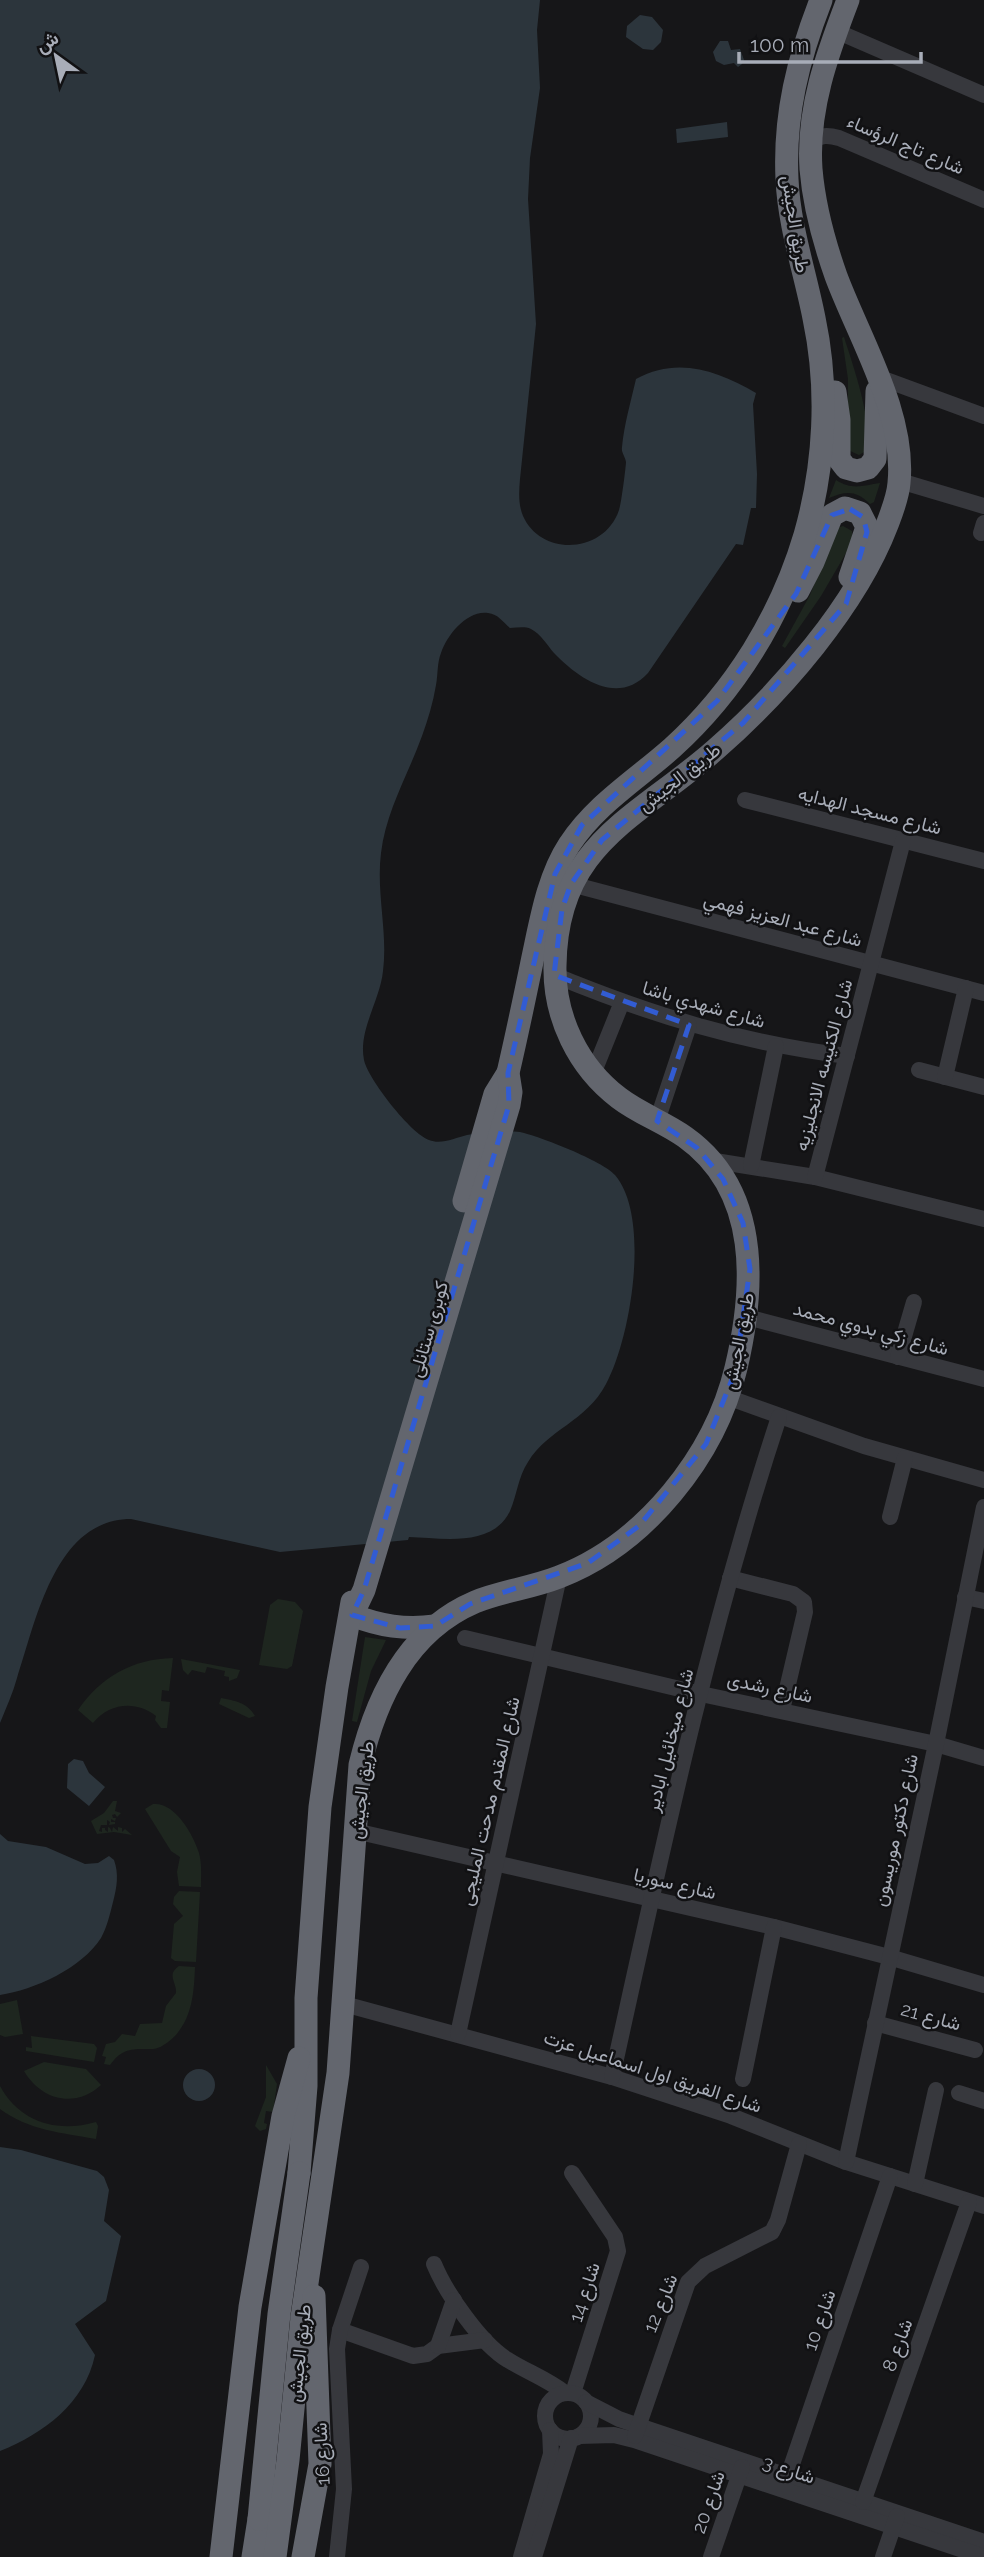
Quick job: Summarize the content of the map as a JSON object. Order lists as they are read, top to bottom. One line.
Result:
{"streets":{"highway":["طريق الجيش","كوبرى ستانلى"],"street":["شارع تاج الرؤساء","شارع مسجد الهدايه","شارع عبد العزيز فهمي","شارع شهدي باشا","شارع الكنيسه الانجليزيه","شارع زكي بدوي محمد","شارع رشدى","شارع ميخائيل ابادير","شارع المقدم مدحت المليجى","شارع دكتور موريسون","شارع سوريا","شارع 21","شارع الفريق اول اسماعيل عزت","شارع 14","شارع 12","شارع 10","شارع 8","شارع 16","شارع 3","شارع 20"]},"crossings":[["شارع تاج الرؤساء","طريق الجيش"],["طريق الجيش","شارع عبد العزيز فهمي"],["طريق الجيش","شارع شهدي باشا"],["طريق الجيش","شارع زكي بدوي محمد"],["طريق الجيش","كوبرى ستانلى"],["طريق الجيش","شارع المقدم مدحت المليجى"],["طريق الجيش","شارع سوريا"],["طريق الجيش","شارع الفريق اول اسماعيل عزت"],["شارع مسجد الهدايه","شارع الكنيسه الانجليزيه"],["شارع عبد العزيز فهمي","شارع الكنيسه الانجليزيه"],["شارع شهدي باشا","شارع الكنيسه الانجليزيه"],["شارع رشدى","شارع ميخائيل ابادير"],["شارع رشدى","شارع المقدم مدحت المليجى"],["شارع رشدى","شارع دكتور موريسون"],["شارع ميخائيل ابادير","شارع سوريا"],["شارع ميخائيل ابادير","شارع الفريق اول اسماعيل عزت"],["شارع المقدم مدحت المليجى","شارع سوريا"],["شارع المقدم مدحت المليجى","شارع الفريق اول اسماعيل عزت"],["شارع دكتور موريسون","شارع سوريا"],["شارع دكتور موريسون","شارع 21"],["شارع دكتور موريسون","شارع الفريق اول اسماعيل عزت"],["شارع الفريق اول اسماعيل عزت","شارع 12"],["شارع الفريق اول اسماعيل عزت","شارع 10"],["شارع الفريق اول اسماعيل عزت","شارع 8"],["شارع 14","شارع 3"],["شارع 12","شارع 3"],["شارع 10","شارع 3"],["شارع 8","شارع 3"],["شارع 3","شارع 20"]],"scale_bar":"100 m","north":"top left"}
